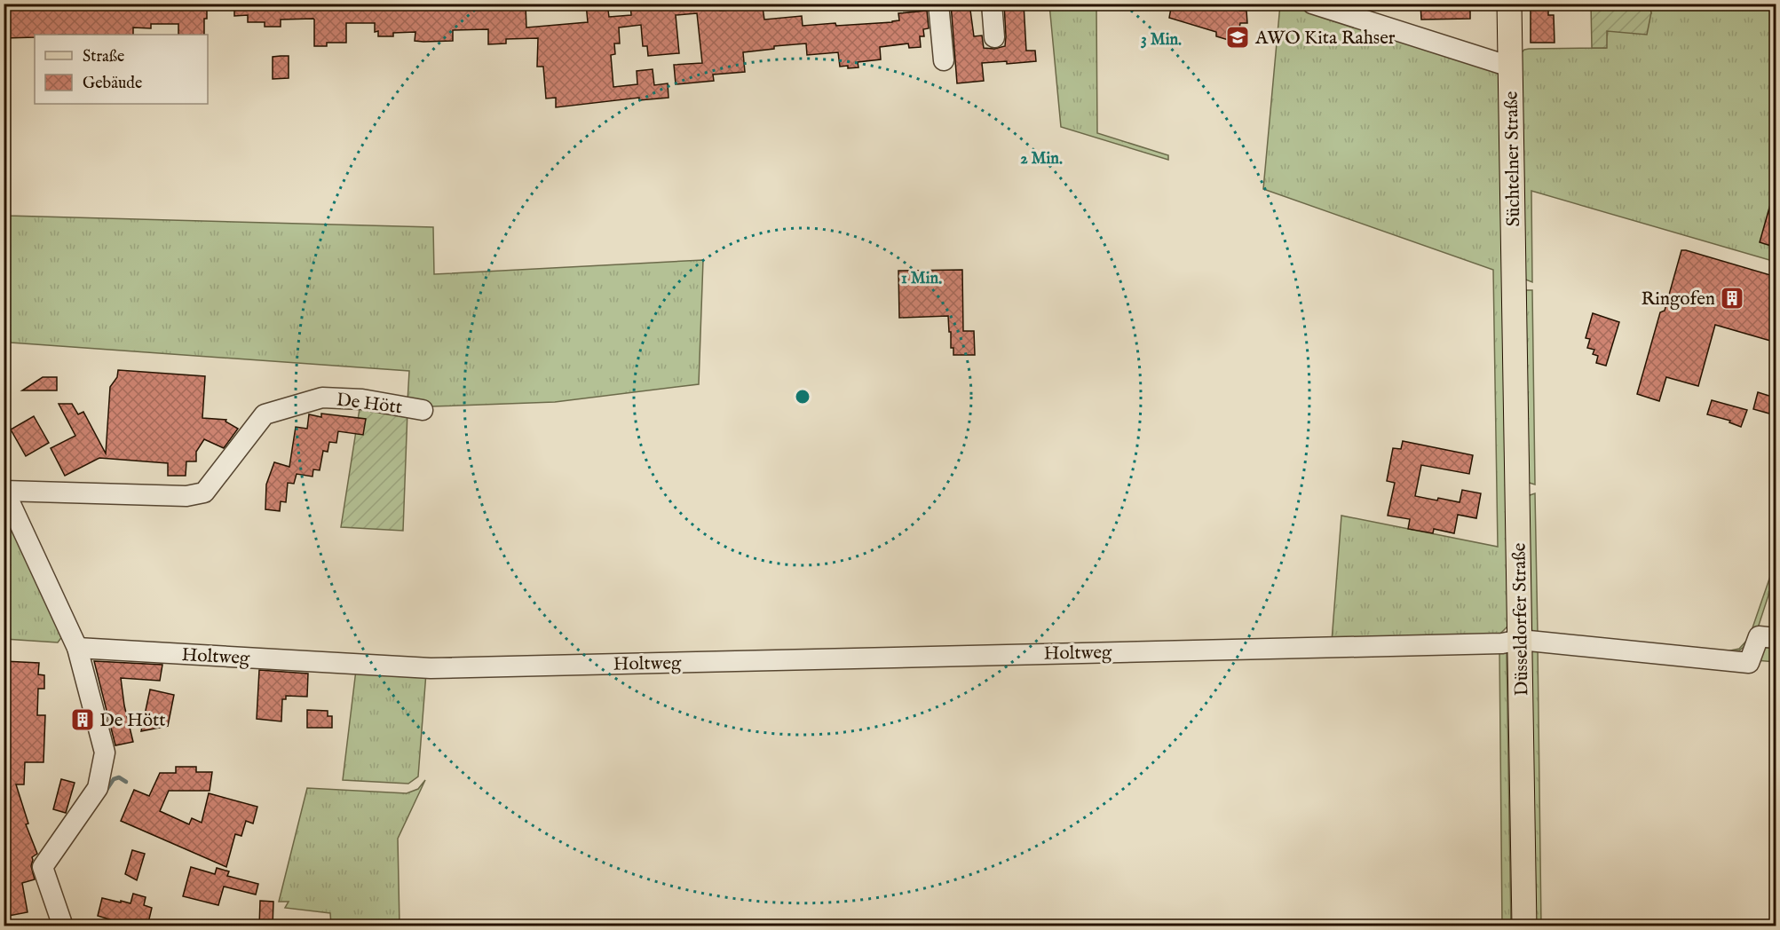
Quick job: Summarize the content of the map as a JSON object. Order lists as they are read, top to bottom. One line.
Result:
{"streets":{"main road":["Süchtelner Straße","Düsseldorfer Straße"],"street":["De Hött","Holtweg"]},"crossings":[["Süchtelner Straße","Düsseldorfer Straße"],["De Hött","Holtweg"],["Düsseldorfer Straße","Holtweg"]],"places":{"school or university":["AWO Kita Rahser"],"building":["Ringofen","De Hött"]},"legend":["Straße","Gebäude"],"rings":["3 Min.","2 Min.","1 Min."]}
